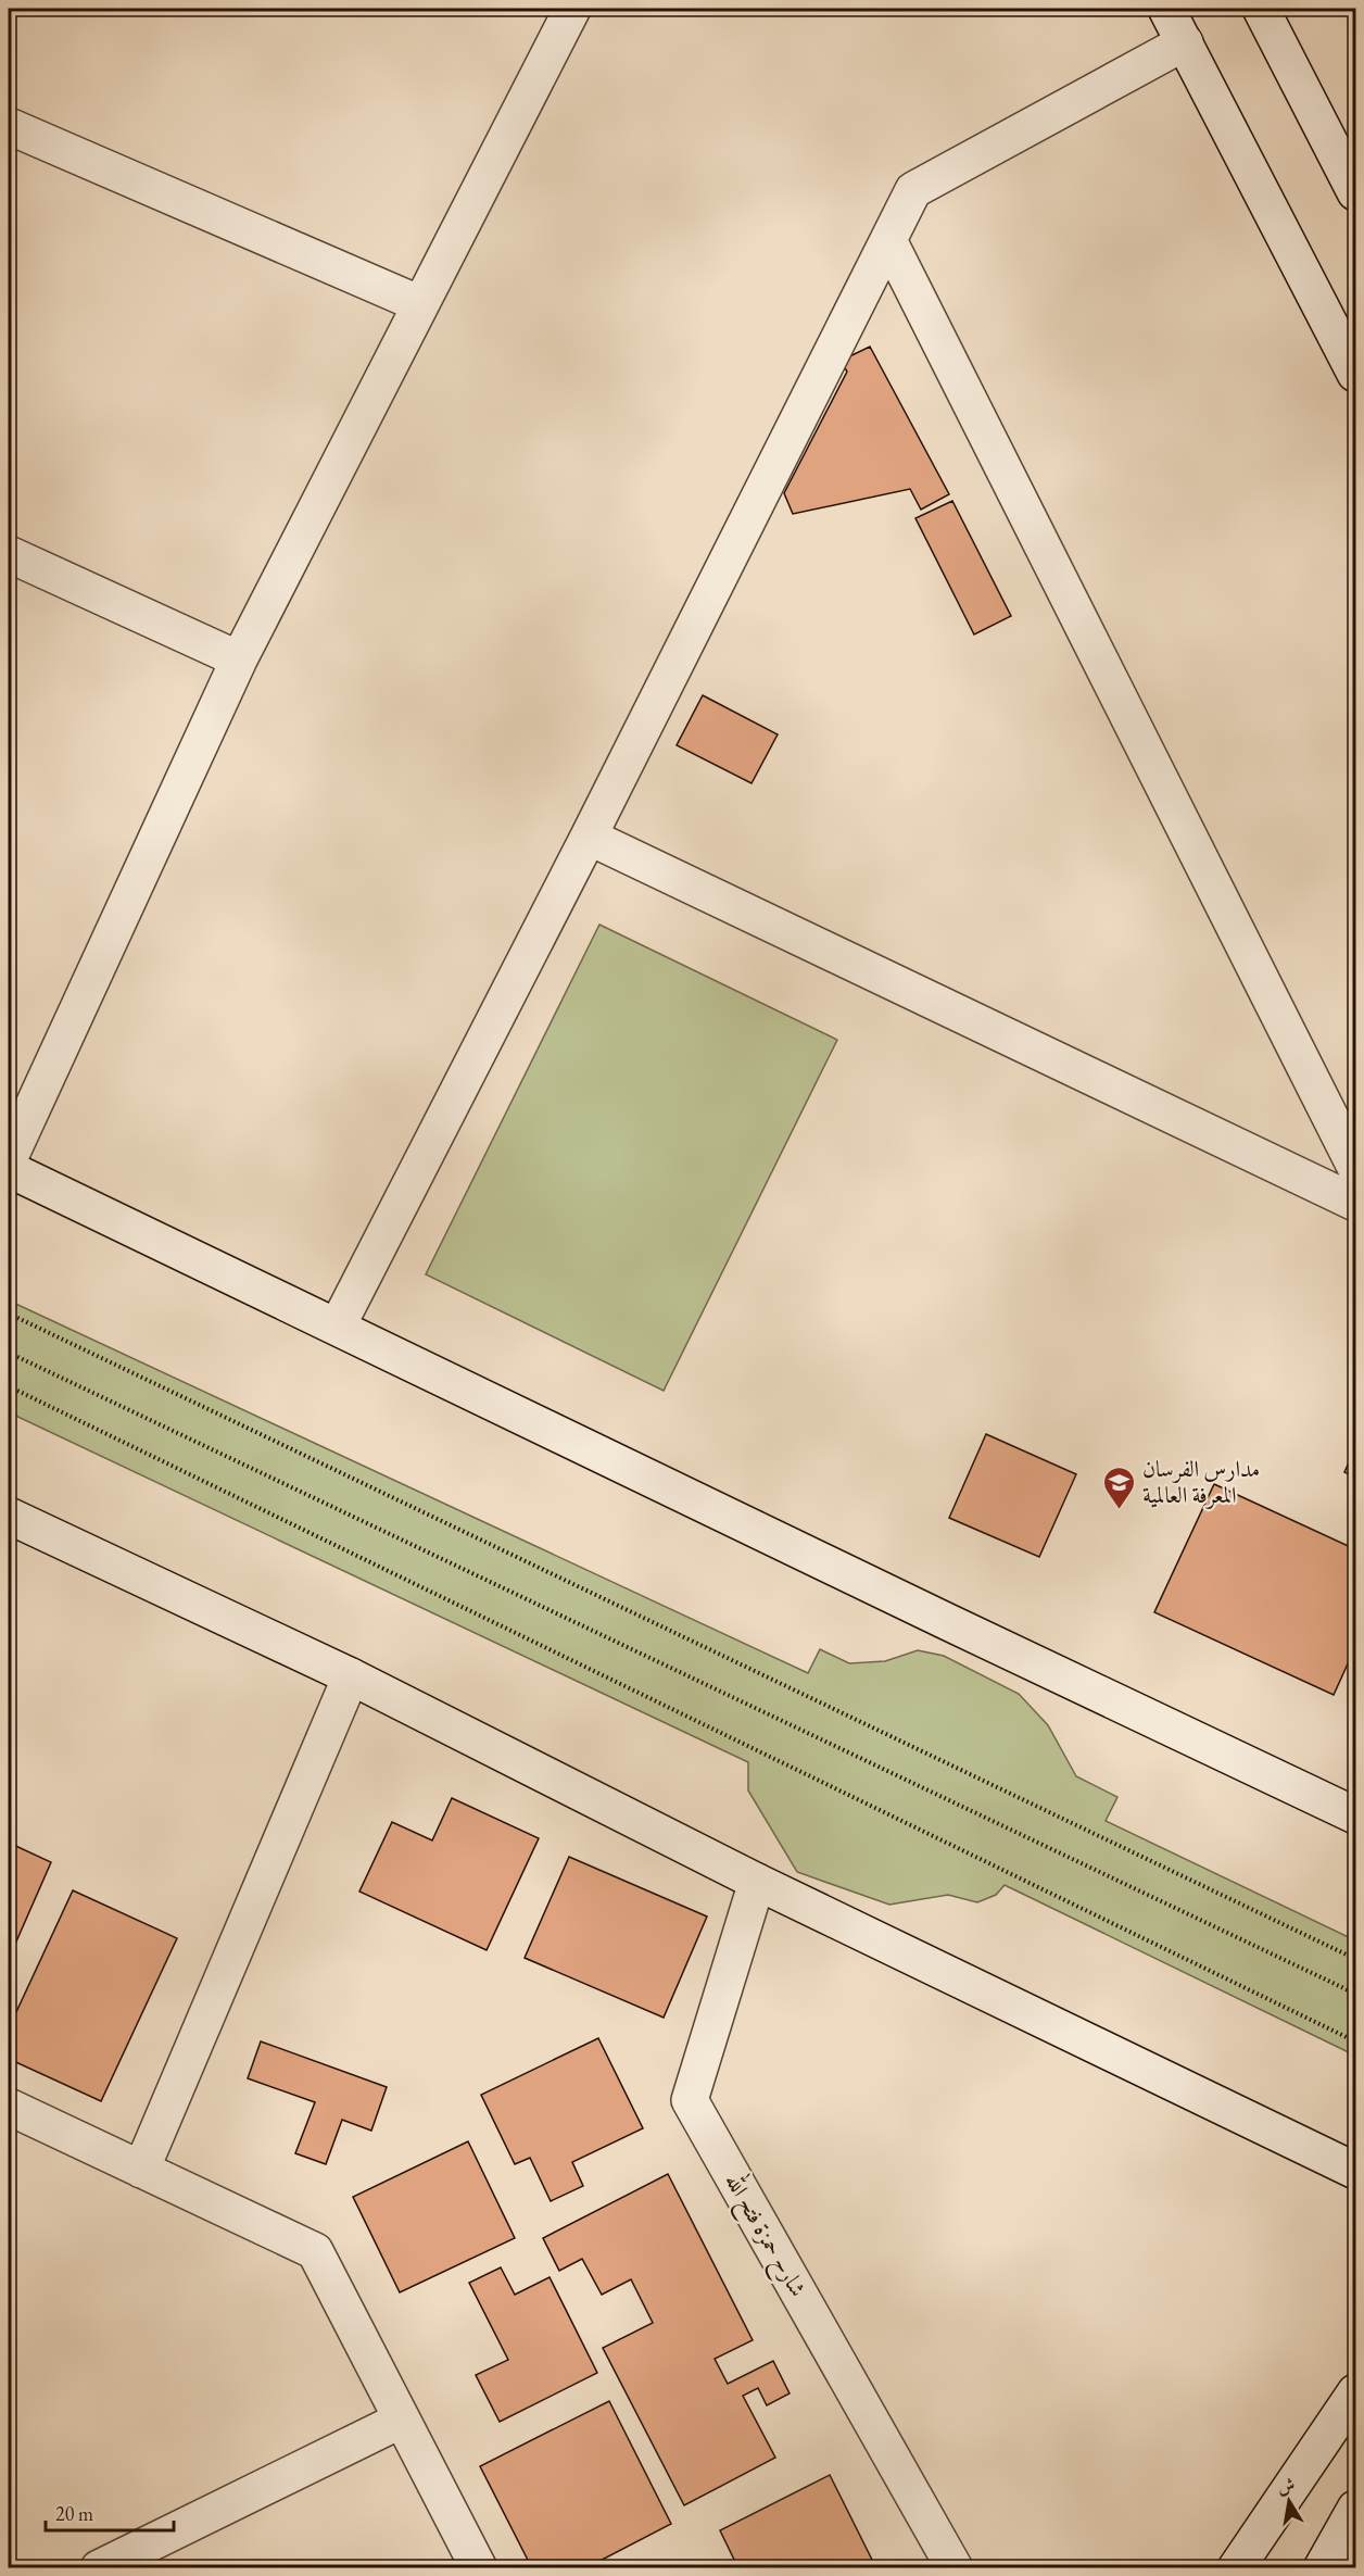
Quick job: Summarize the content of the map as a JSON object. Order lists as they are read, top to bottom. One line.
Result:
{"streets":{"street":["شارح حمزة فتح الله"]},"places":{"school or university":["مدارس الفرسان المعرفة العالمية"]},"scale_bar":"20 m","north":"top"}
